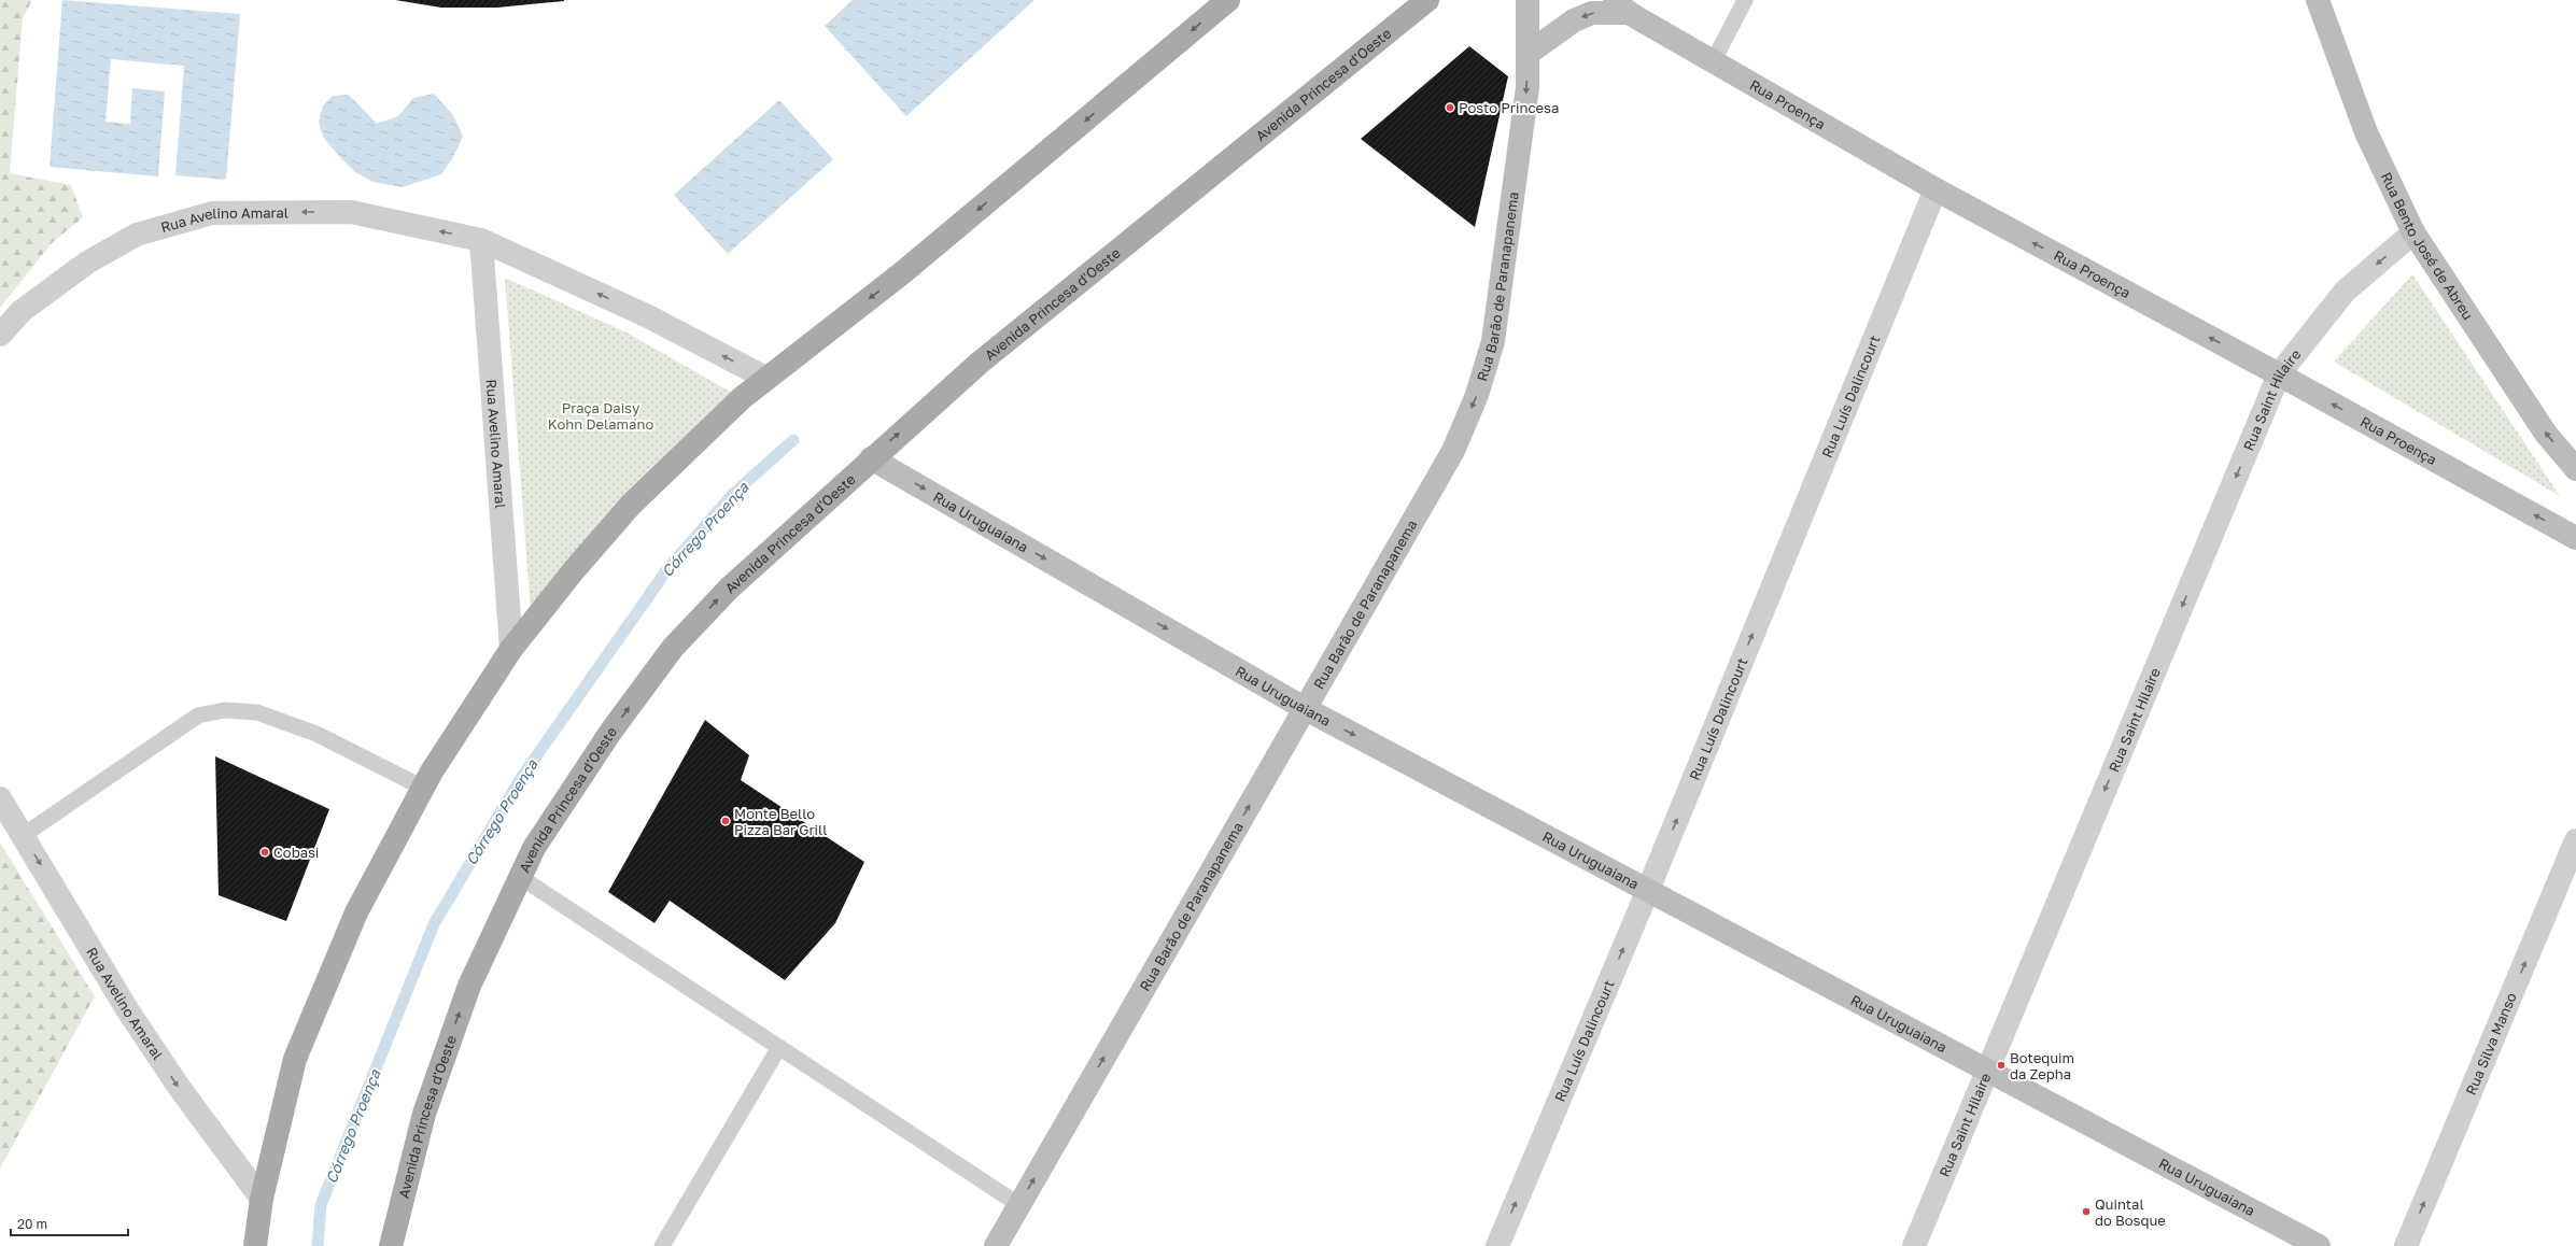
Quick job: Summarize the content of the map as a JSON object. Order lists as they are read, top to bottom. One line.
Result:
{"streets":{"main road":["Avenida Princesa d'Oeste","Rua Proença","Rua Bento José de Abreu","Rua Barão de Paranapanema","Rua Uruguaiana"],"street":["Rua Avelino Amaral","Rua Luís Dalincourt","Rua Saint Hilaire","Rua Silva Manso"]},"crossings":[["Avenida Princesa d'Oeste","Rua Uruguaiana"],["Rua Proença","Rua Luís Dalincourt"],["Rua Proença","Rua Saint Hilaire"],["Rua Bento José de Abreu","Rua Saint Hilaire"],["Rua Barão de Paranapanema","Rua Uruguaiana"],["Rua Luís Dalincourt","Rua Uruguaiana"],["Rua Saint Hilaire","Rua Uruguaiana"]],"one_way":["Rua Proença","Rua Bento José de Abreu","Rua Luís Dalincourt","Rua Saint Hilaire","Rua Uruguaiana","Rua Silva Manso"],"water":["Córrego Proença"],"parks":["Praça Daisy Kohn Delamano"],"places":["Posto Princesa","Monte Bello Pizza Bar Grill","Cobasi","Botequim da Zepha","Quintal do Bosque"],"scale_bar":"20 m"}
